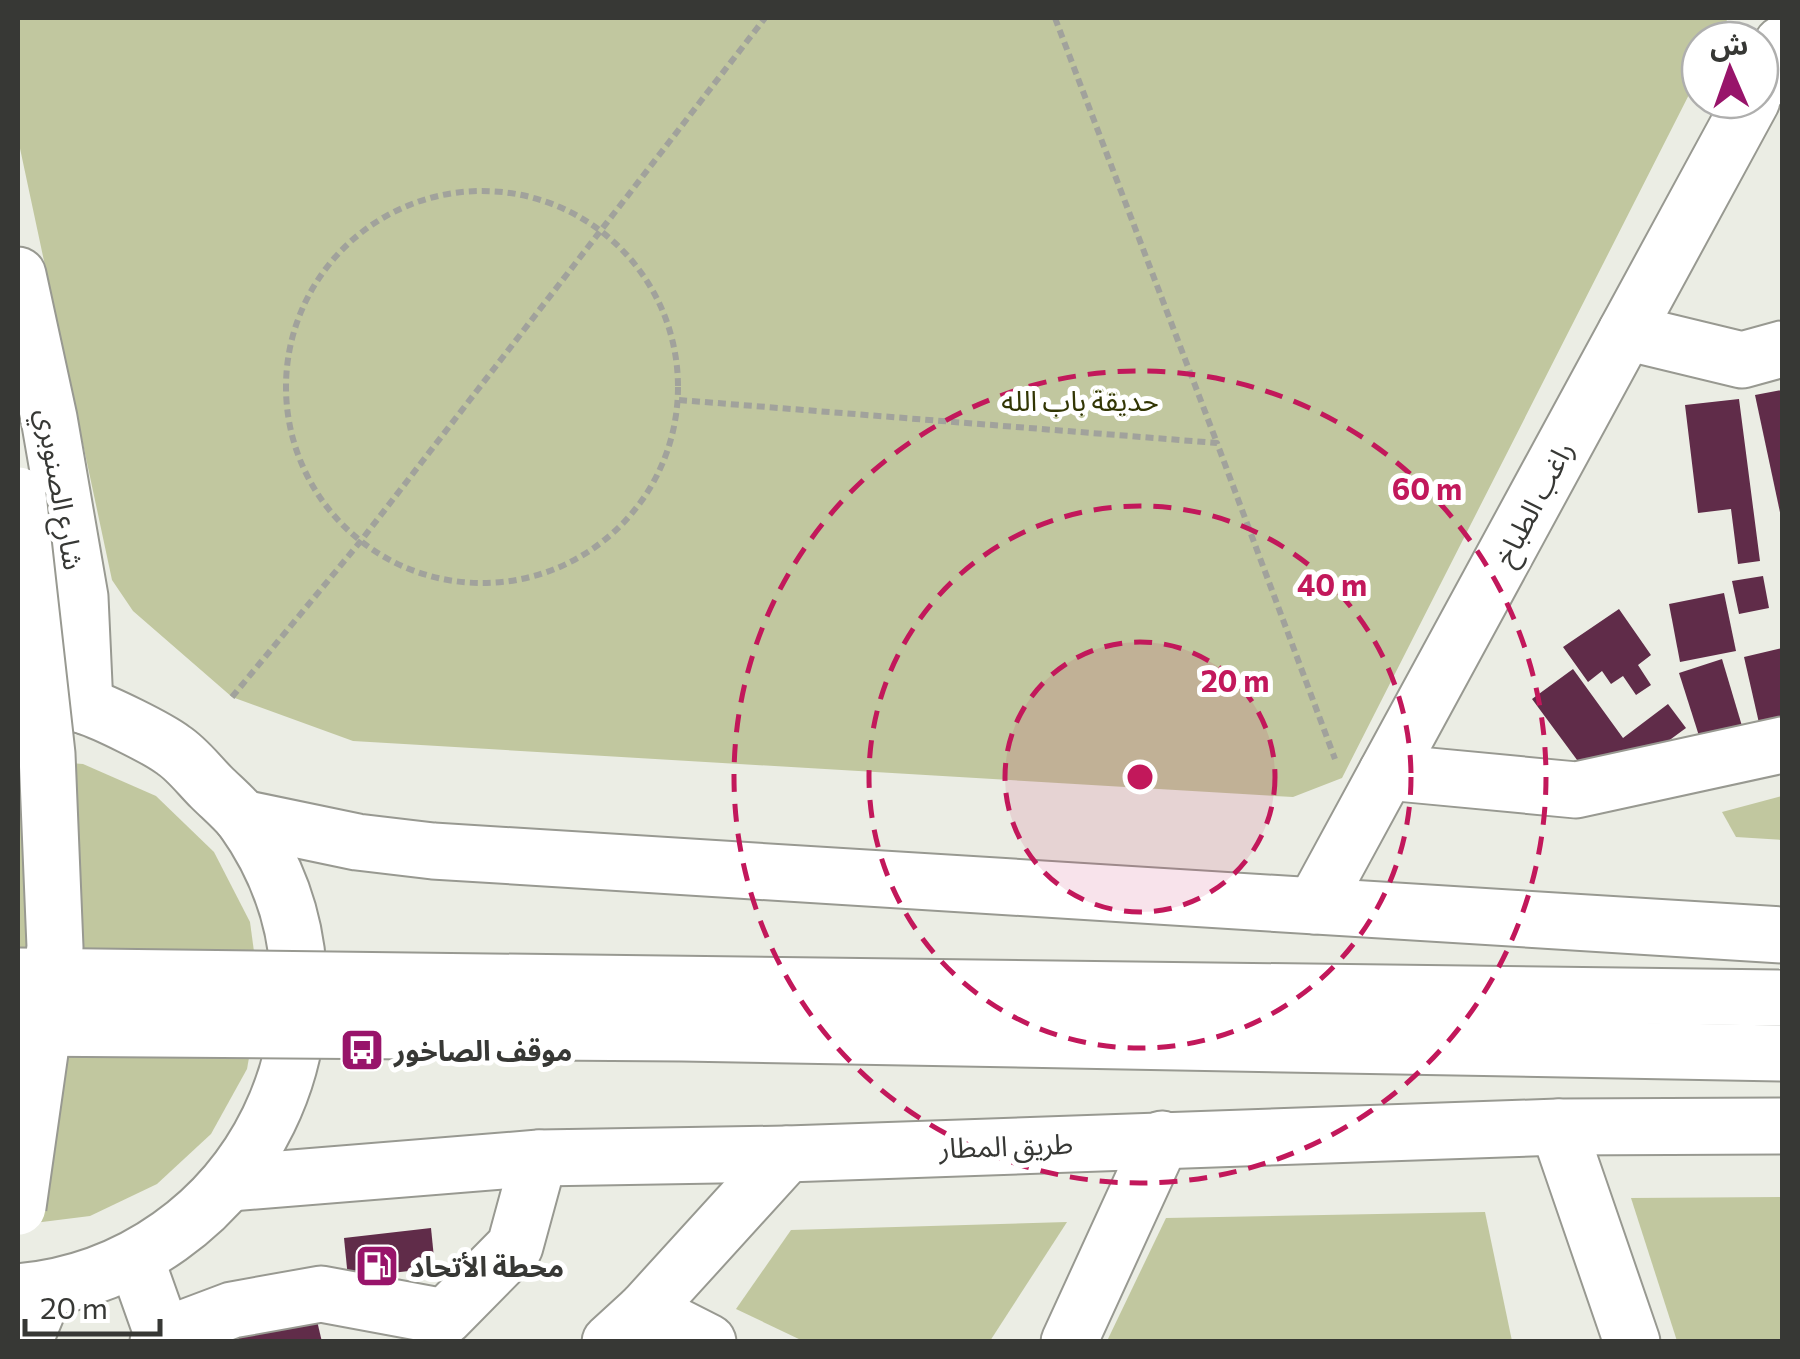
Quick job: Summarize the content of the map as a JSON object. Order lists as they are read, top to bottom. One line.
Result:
{"streets":{"main road":["شارع الصنوبري","راغب الطباخ","طريق المطار"]},"parks":["حديقة باب الله"],"places":{"bus stop":["موقف الصاخور"],"fuel station":["محطة الأتحاد"]},"scale_bar":"20 m","north":"top","rings":["60 m","40 m","20 m"]}
